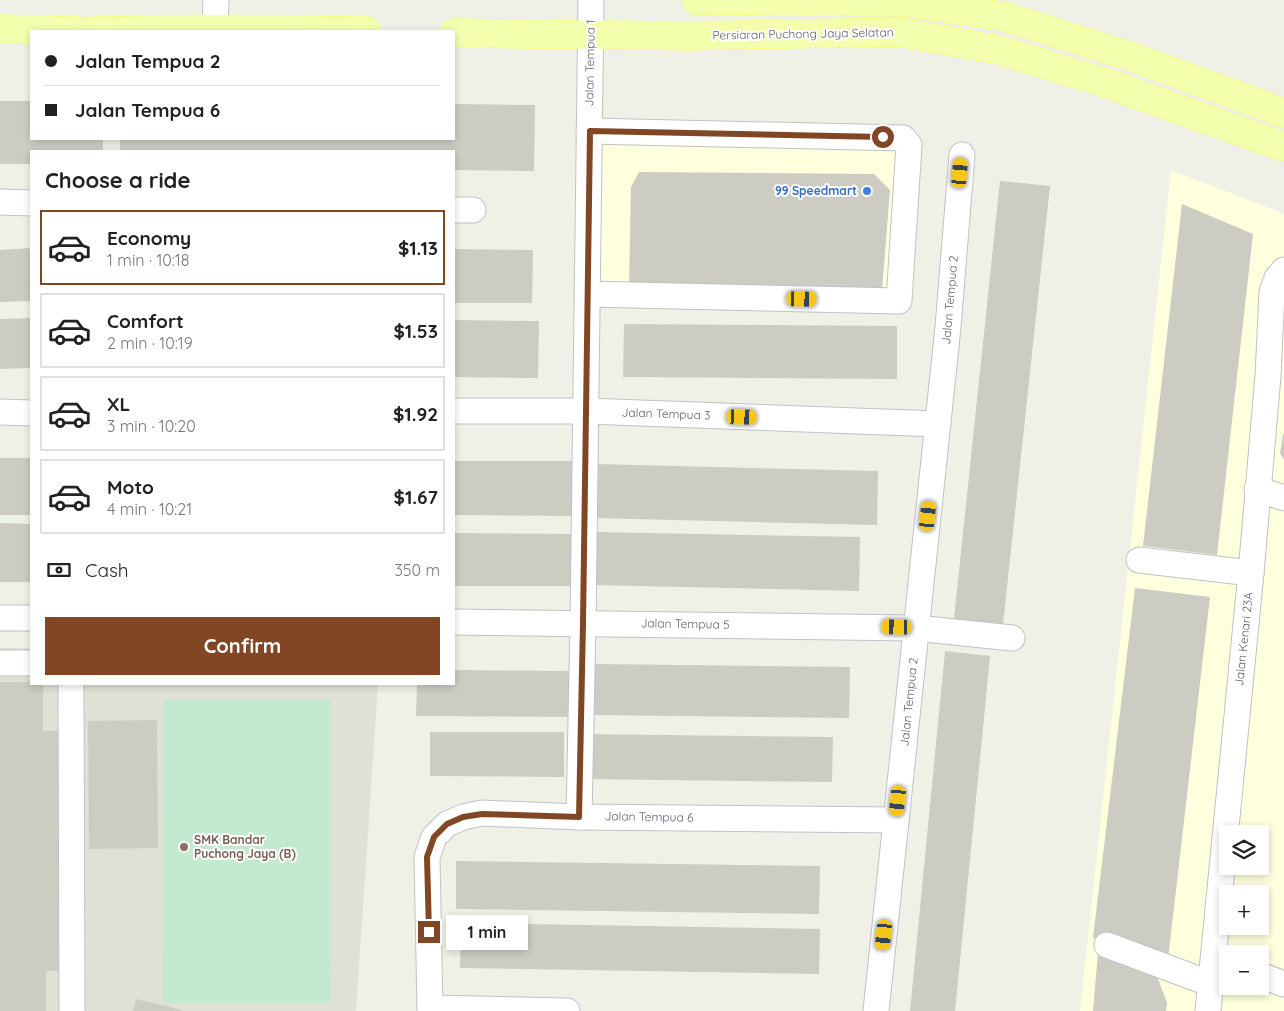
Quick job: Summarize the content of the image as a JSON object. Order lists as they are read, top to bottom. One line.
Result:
{"streets":{"main road":["Persiaran Puchong Jaya Selatan"],"street":["Jalan Tempua 1","Jalan Tempua 2","Jalan Tempua 3","Jalan Tempua 5","Jalan Kenari 23A","Jalan Tempua 6"]},"crossings":[["Persiaran Puchong Jaya Selatan","Jalan Tempua 1"],["Jalan Tempua 1","Jalan Tempua 3"],["Jalan Tempua 1","Jalan Tempua 5"],["Jalan Tempua 1","Jalan Tempua 6"],["Jalan Tempua 2","Jalan Tempua 3"],["Jalan Tempua 2","Jalan Tempua 5"],["Jalan Tempua 2","Jalan Tempua 6"]],"places":["99 Speedmart","SMK Bandar Puchong Jaya (B)"],"page":{"banner":["Jalan Tempua 2","Jalan Tempua 6"],"heading":"Choose a ride","list":[{"name":"Economy","note":"1 min · 10:18","value":"$1.13"},{"name":"Comfort","note":"2 min · 10:19","value":"$1.53"},{"name":"XL","note":"3 min · 10:20","value":"$1.92"},{"name":"Moto","note":"4 min · 10:21","value":"$1.67"}],"pay":["Cash","350 m"],"buttons":"Confirm","map_buttons":["+","−"],"bubble":"1 min"}}
